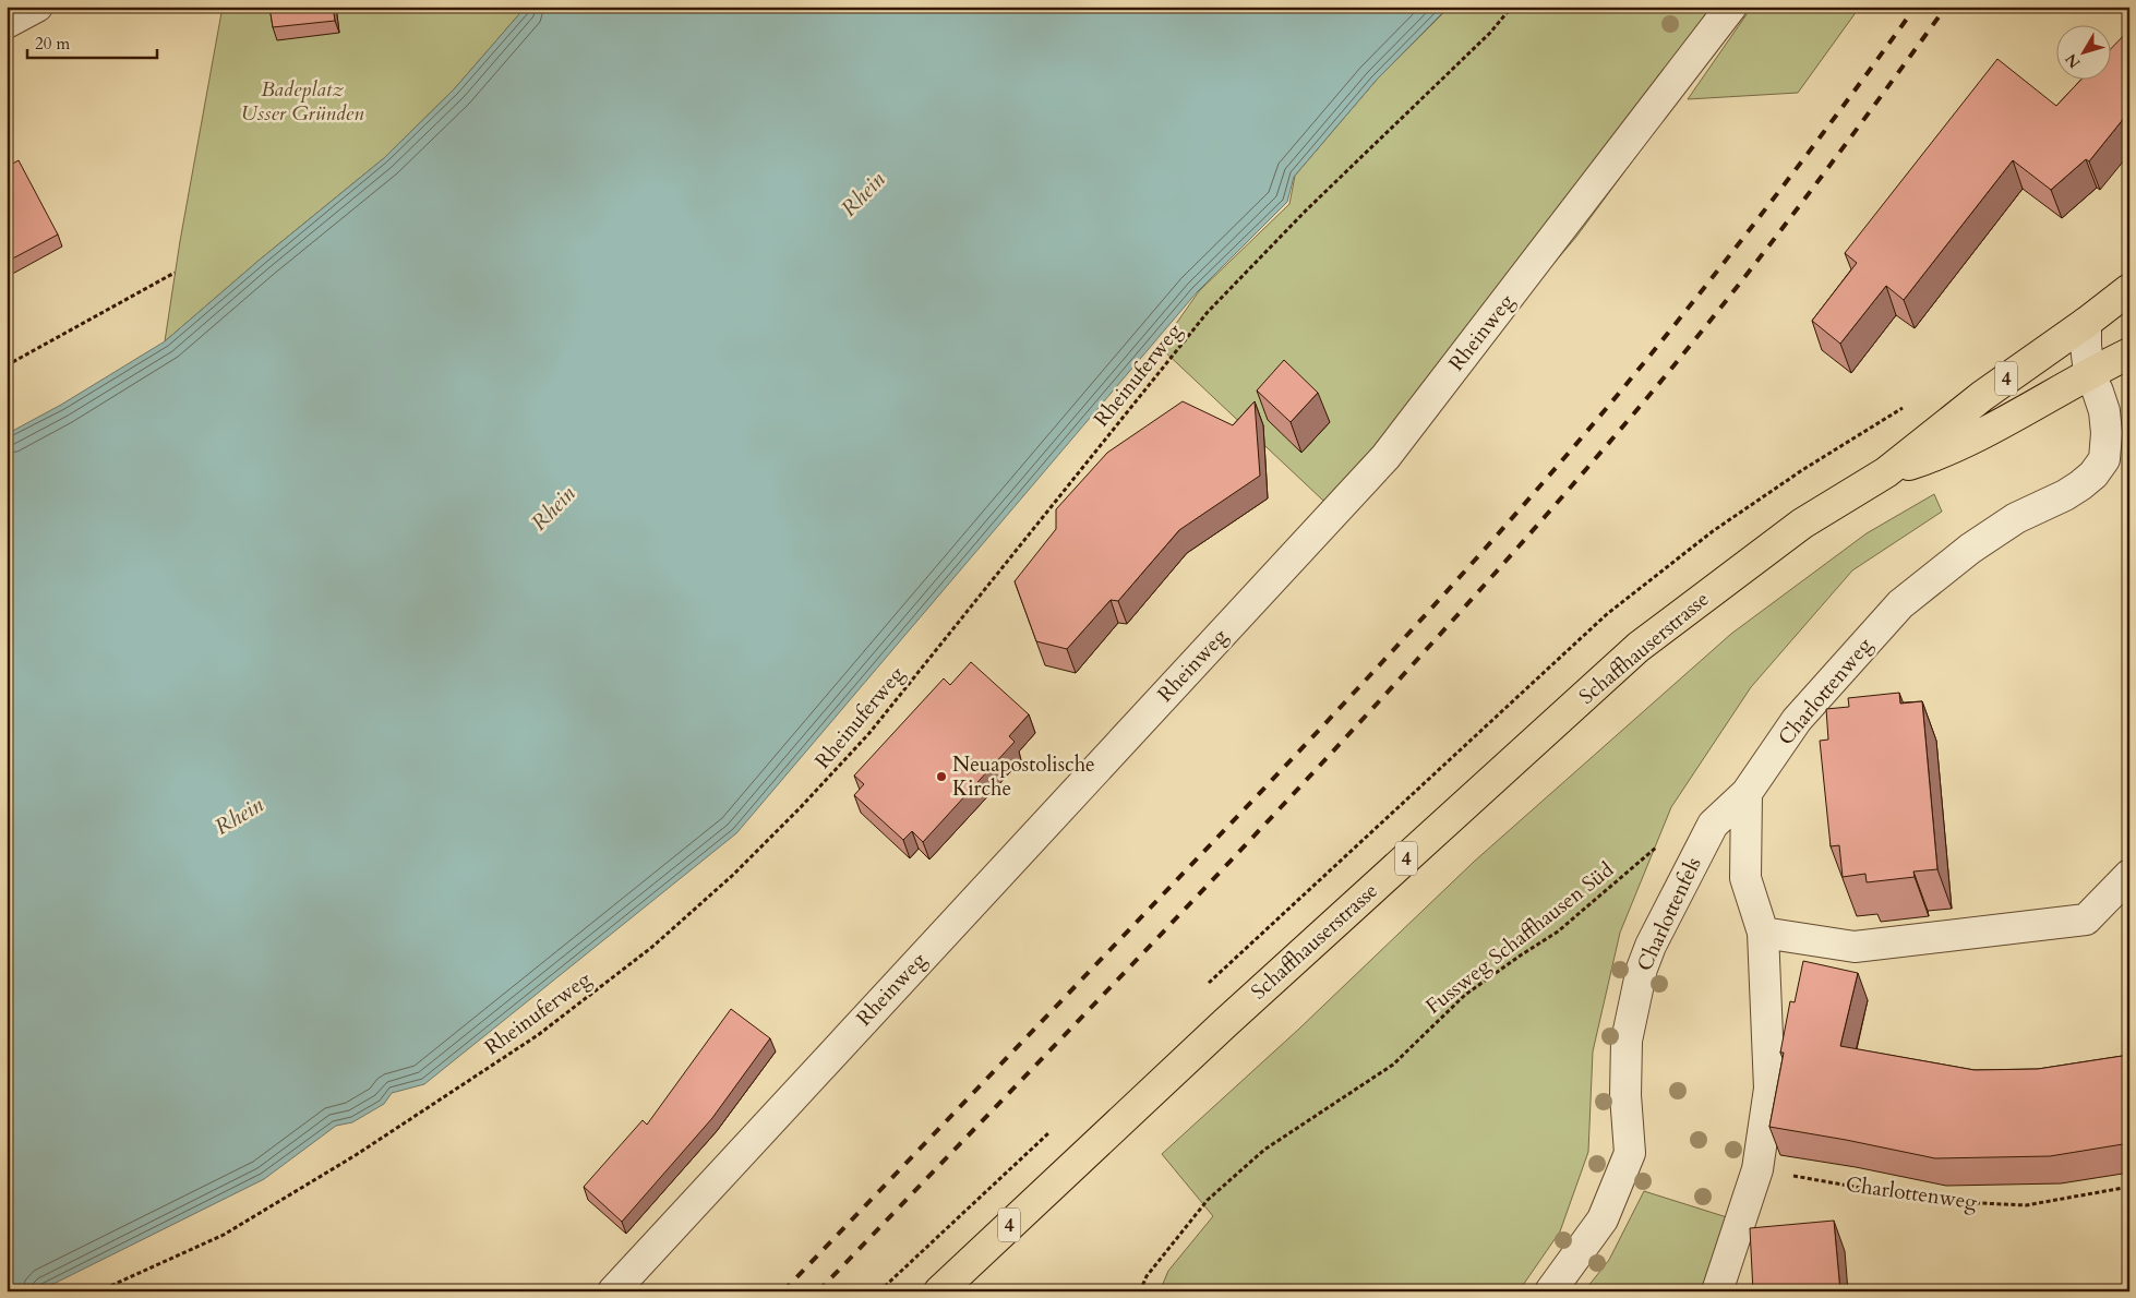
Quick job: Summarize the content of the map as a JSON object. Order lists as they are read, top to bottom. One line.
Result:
{"streets":{"main road":["4","Schaffhauserstrasse"],"street":["Rheinweg","Charlottenweg","Charlottenfels"],"path":["Rheinuferweg","Fussweg Schaffhausen Süd"]},"crossings":[["Schaffhauserstrasse","Charlottenweg"],["Charlottenweg","Charlottenfels"]],"water":["Rhein"],"parks":["Badeplatz Usser Gründen"],"places":["Neuapostolische Kirche"],"scale_bar":"20 m","north":"bottom left"}
